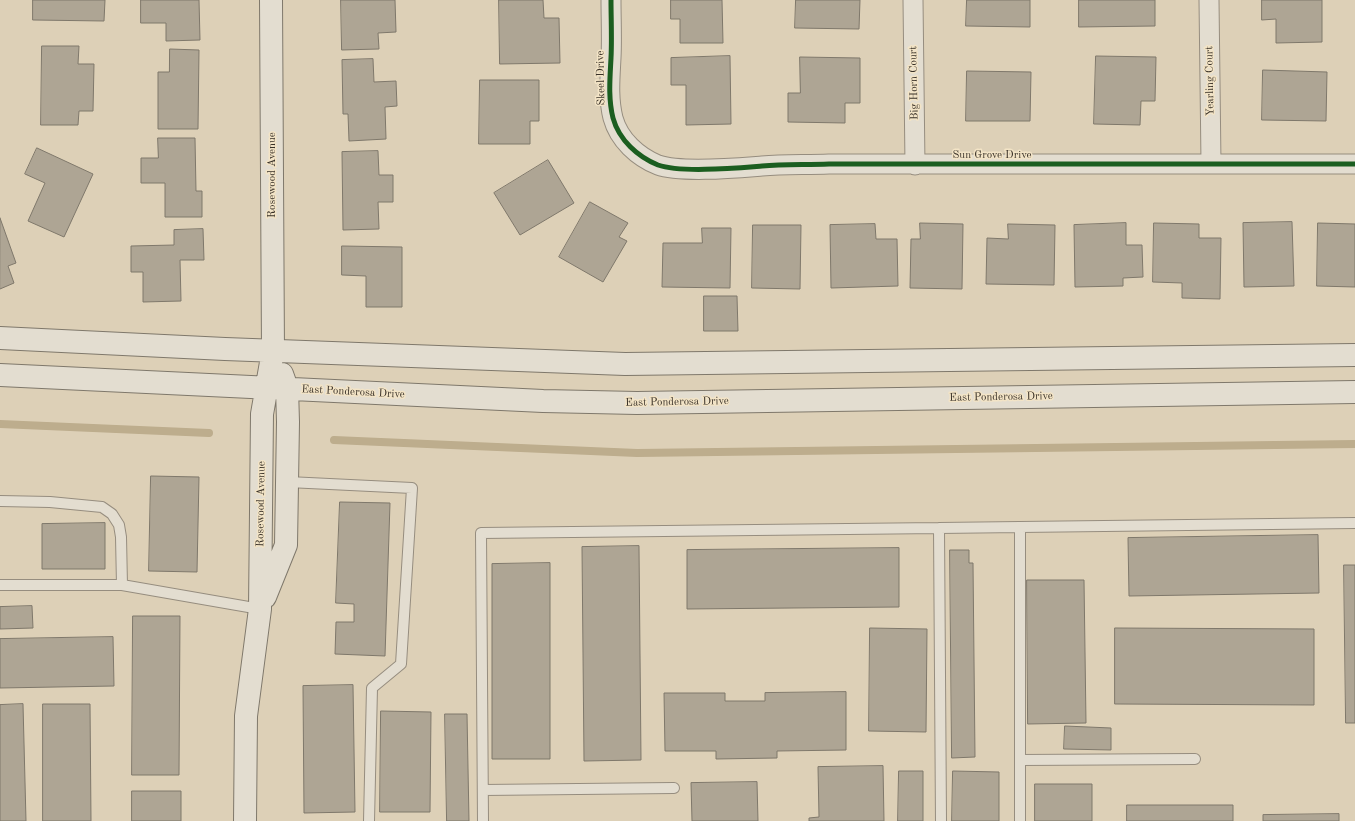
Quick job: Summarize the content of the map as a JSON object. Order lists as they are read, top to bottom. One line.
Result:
{"streets":{"main road":["Rosewood Avenue","East Ponderosa Drive"],"street":["Skeel Drive","Yearling Court","Big Horn Court","Sun Grove Drive"]},"crossings":[["Skeel Drive","Sun Grove Drive"],["Yearling Court","Sun Grove Drive"],["Big Horn Court","Sun Grove Drive"],["Rosewood Avenue","East Ponderosa Drive"]]}
